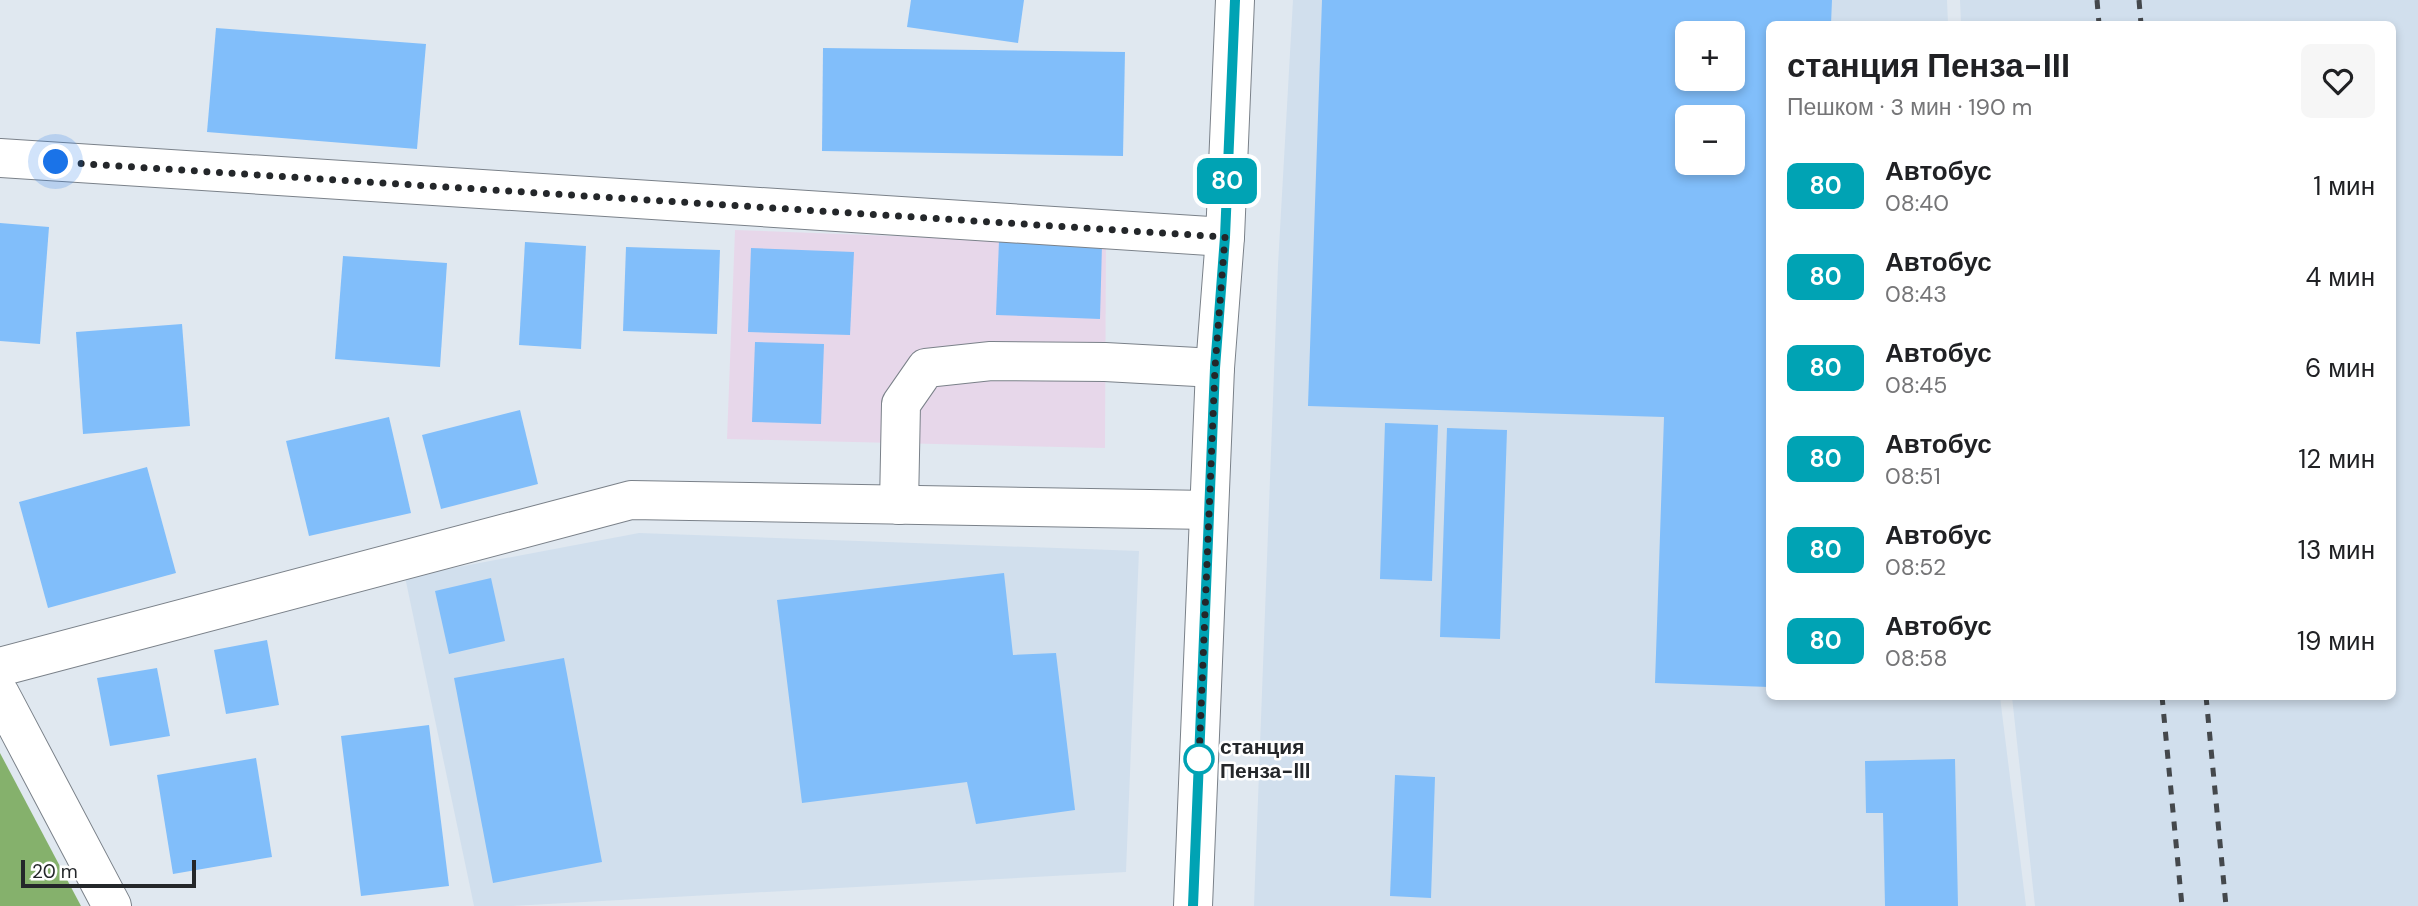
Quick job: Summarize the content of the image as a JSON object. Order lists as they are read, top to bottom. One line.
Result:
{"places":["станция Пенза-III"],"lines":["bus line 80"],"scale_bar":"20 m","page":{"on_map":"80","map_buttons":["+","−"],"heading":["станция Пенза-III","Пешком · 3 мин · 190 m"],"list":[{"mark":"80","name":"Автобус","note":"08:40","value":"1 мин"},{"mark":"80","name":"Автобус","note":"08:43","value":"4 мин"},{"mark":"80","name":"Автобус","note":"08:45","value":"6 мин"},{"mark":"80","name":"Автобус","note":"08:51","value":"12 мин"},{"mark":"80","name":"Автобус","note":"08:52","value":"13 мин"},{"mark":"80","name":"Автобус","note":"08:58","value":"19 мин"}],"scale":"20 m"}}
